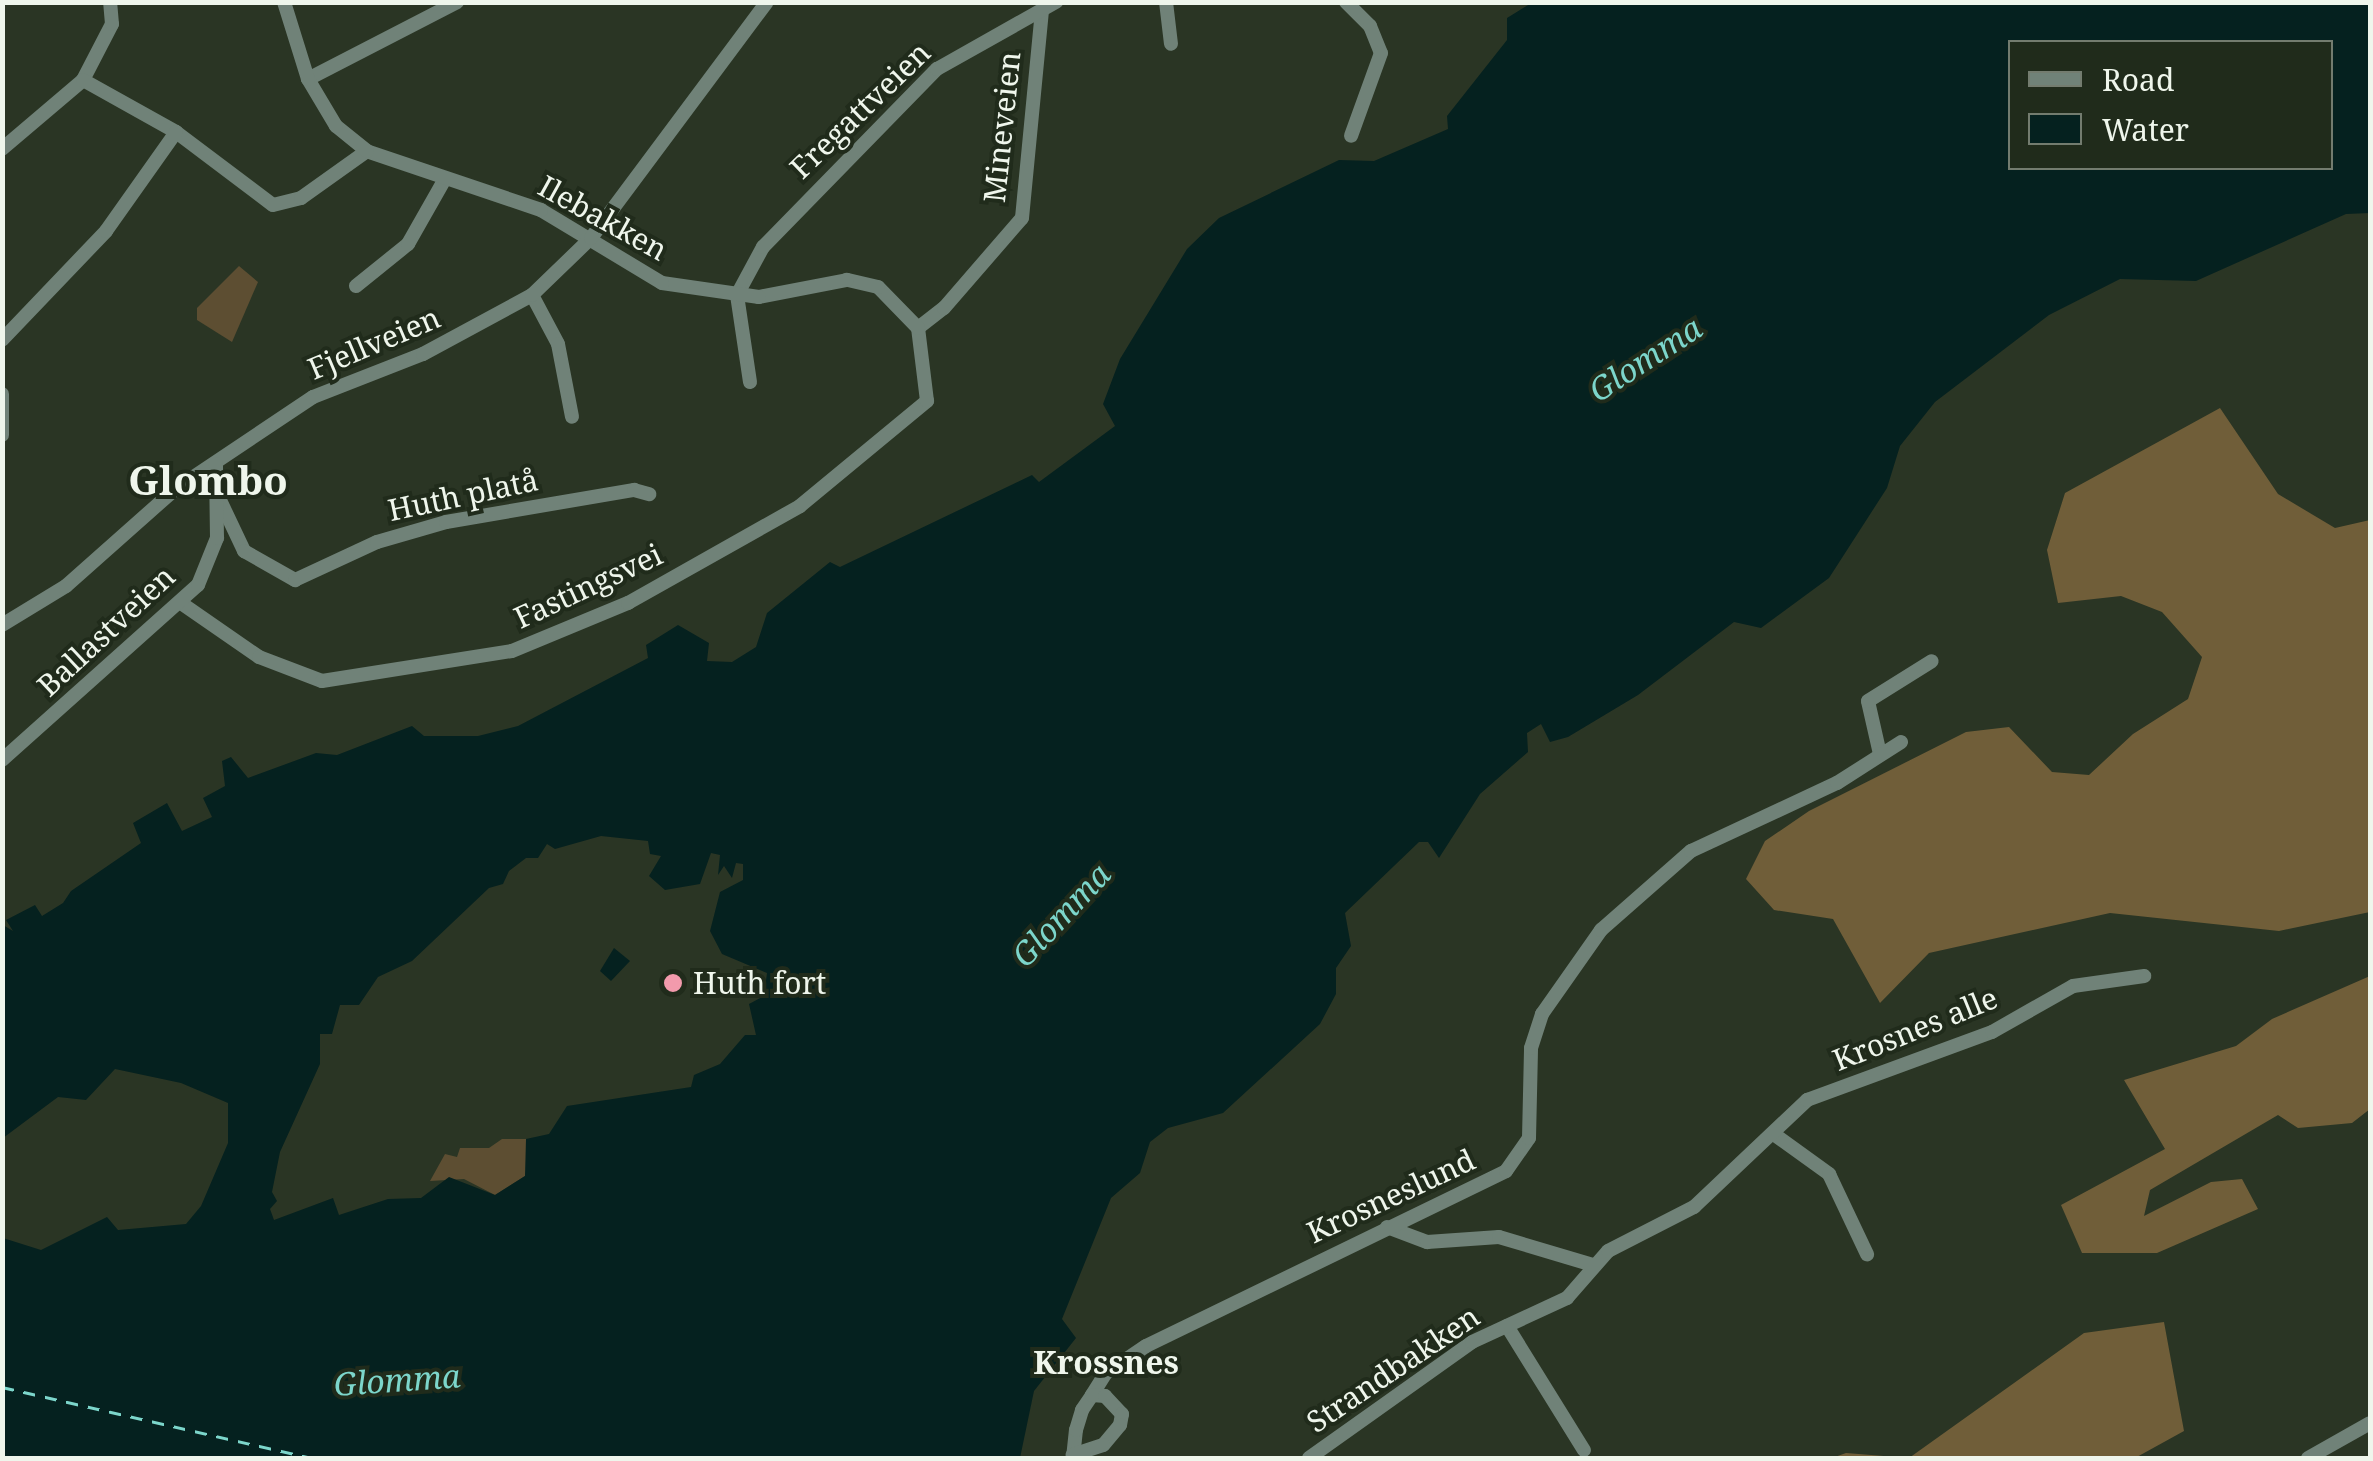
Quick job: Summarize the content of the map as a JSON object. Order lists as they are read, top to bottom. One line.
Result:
{"streets":{"street":["Fregattveien","Mineveien","Ilebakken","Fjellveien","Huth platå","Fastingsvei","Ballastveien","Krosnes alle","Krosneslund","Strandbakken"]},"crossings":[["Fregattveien","Mineveien"],["Fregattveien","Ilebakken"],["Mineveien","Ilebakken"],["Mineveien","Fastingsvei"],["Ilebakken","Fjellveien"],["Ilebakken","Fastingsvei"],["Fjellveien","Ballastveien"],["Huth platå","Ballastveien"],["Fastingsvei","Ballastveien"],["Krosnes alle","Strandbakken"]],"districts":["Glombo","Krossnes"],"water":["Glomma"],"places":["Huth fort"],"legend":["Road","Water"]}
